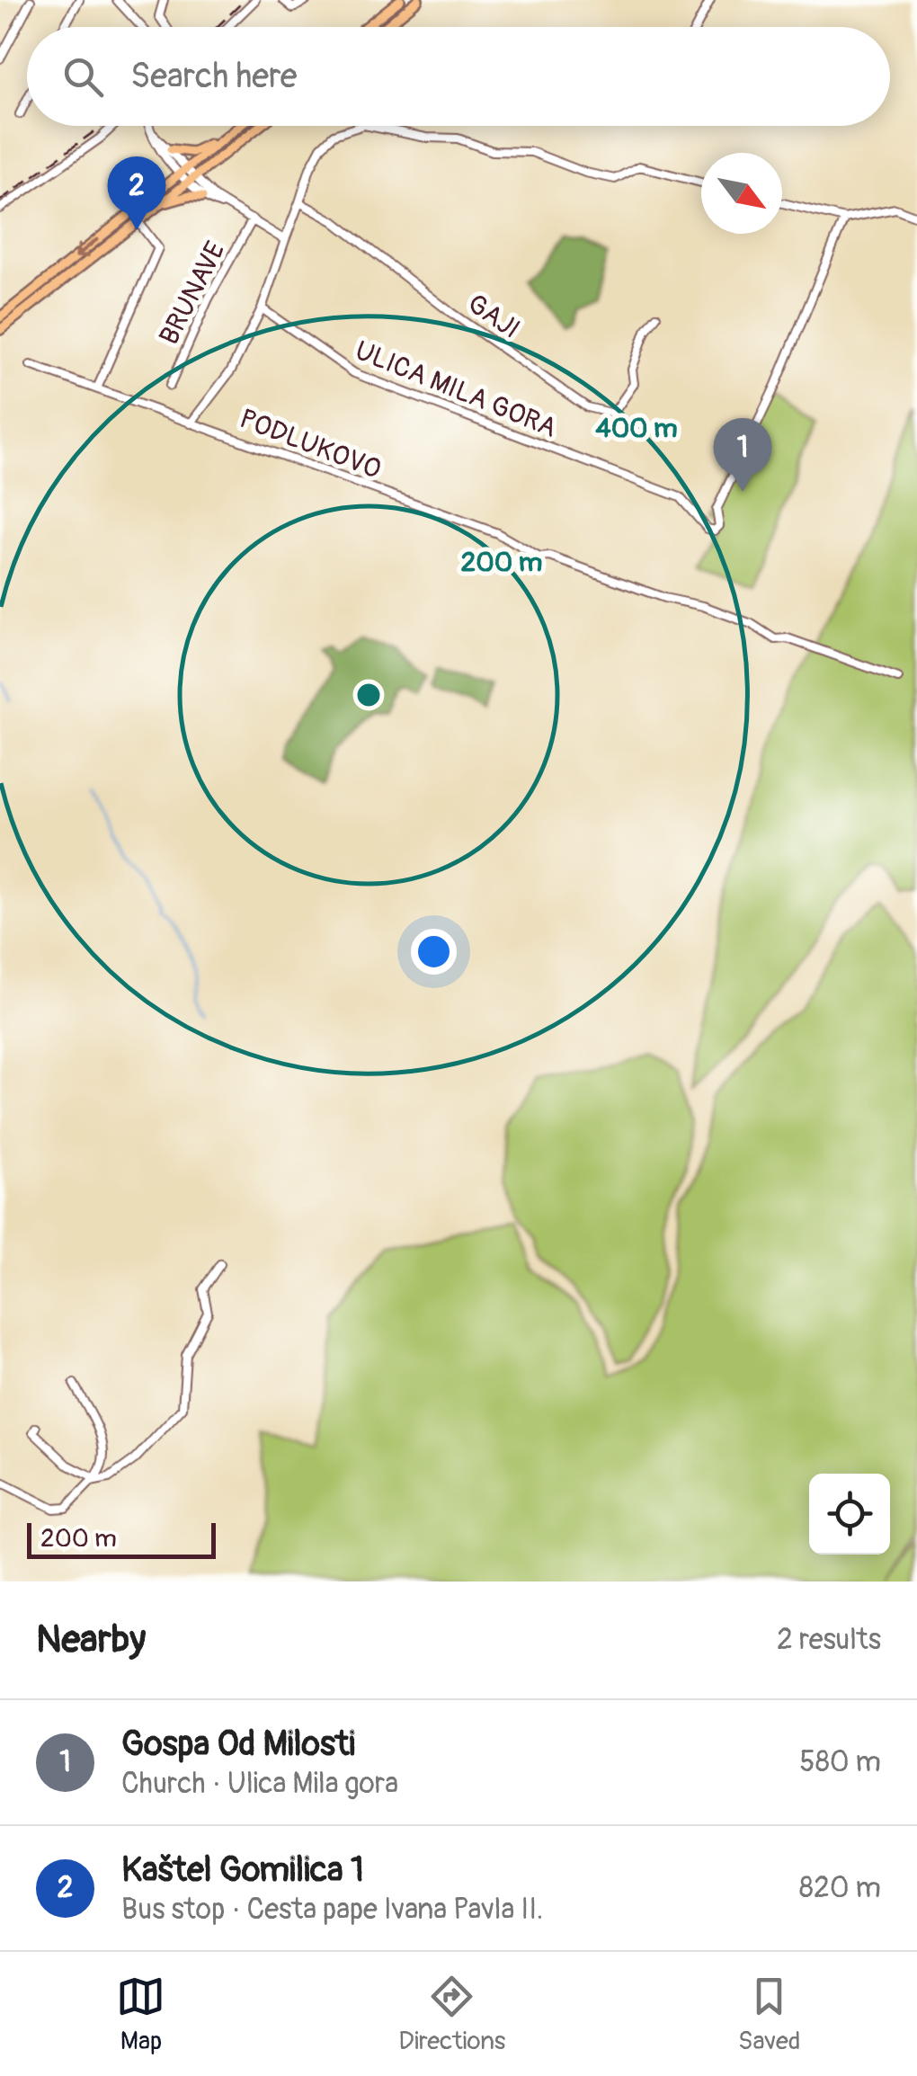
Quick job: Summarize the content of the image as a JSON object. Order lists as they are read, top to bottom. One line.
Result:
{"streets":{"street":["BRUNAVE","GAJI","ULICA MILA GORA","PODLUKOVO"]},"crossings":[["ULICA MILA GORA","PODLUKOVO"]],"scale_bar":"200 m","north":"bottom right","page":{"search":"Search here","pins":["2","1"],"scale":"200 m","heading":["Nearby","2 results"],"list":[{"mark":"1","name":"Gospa Od Milosti","note":"Church · Ulica Mila gora","value":"580 m"},{"mark":"2","name":"Kaštel Gomilica 1","note":"Bus stop · Cesta pape Ivana Pavla II.","value":"820 m"}],"nav":["Map","Directions","Saved"]},"rings":["400 m","200 m"]}
